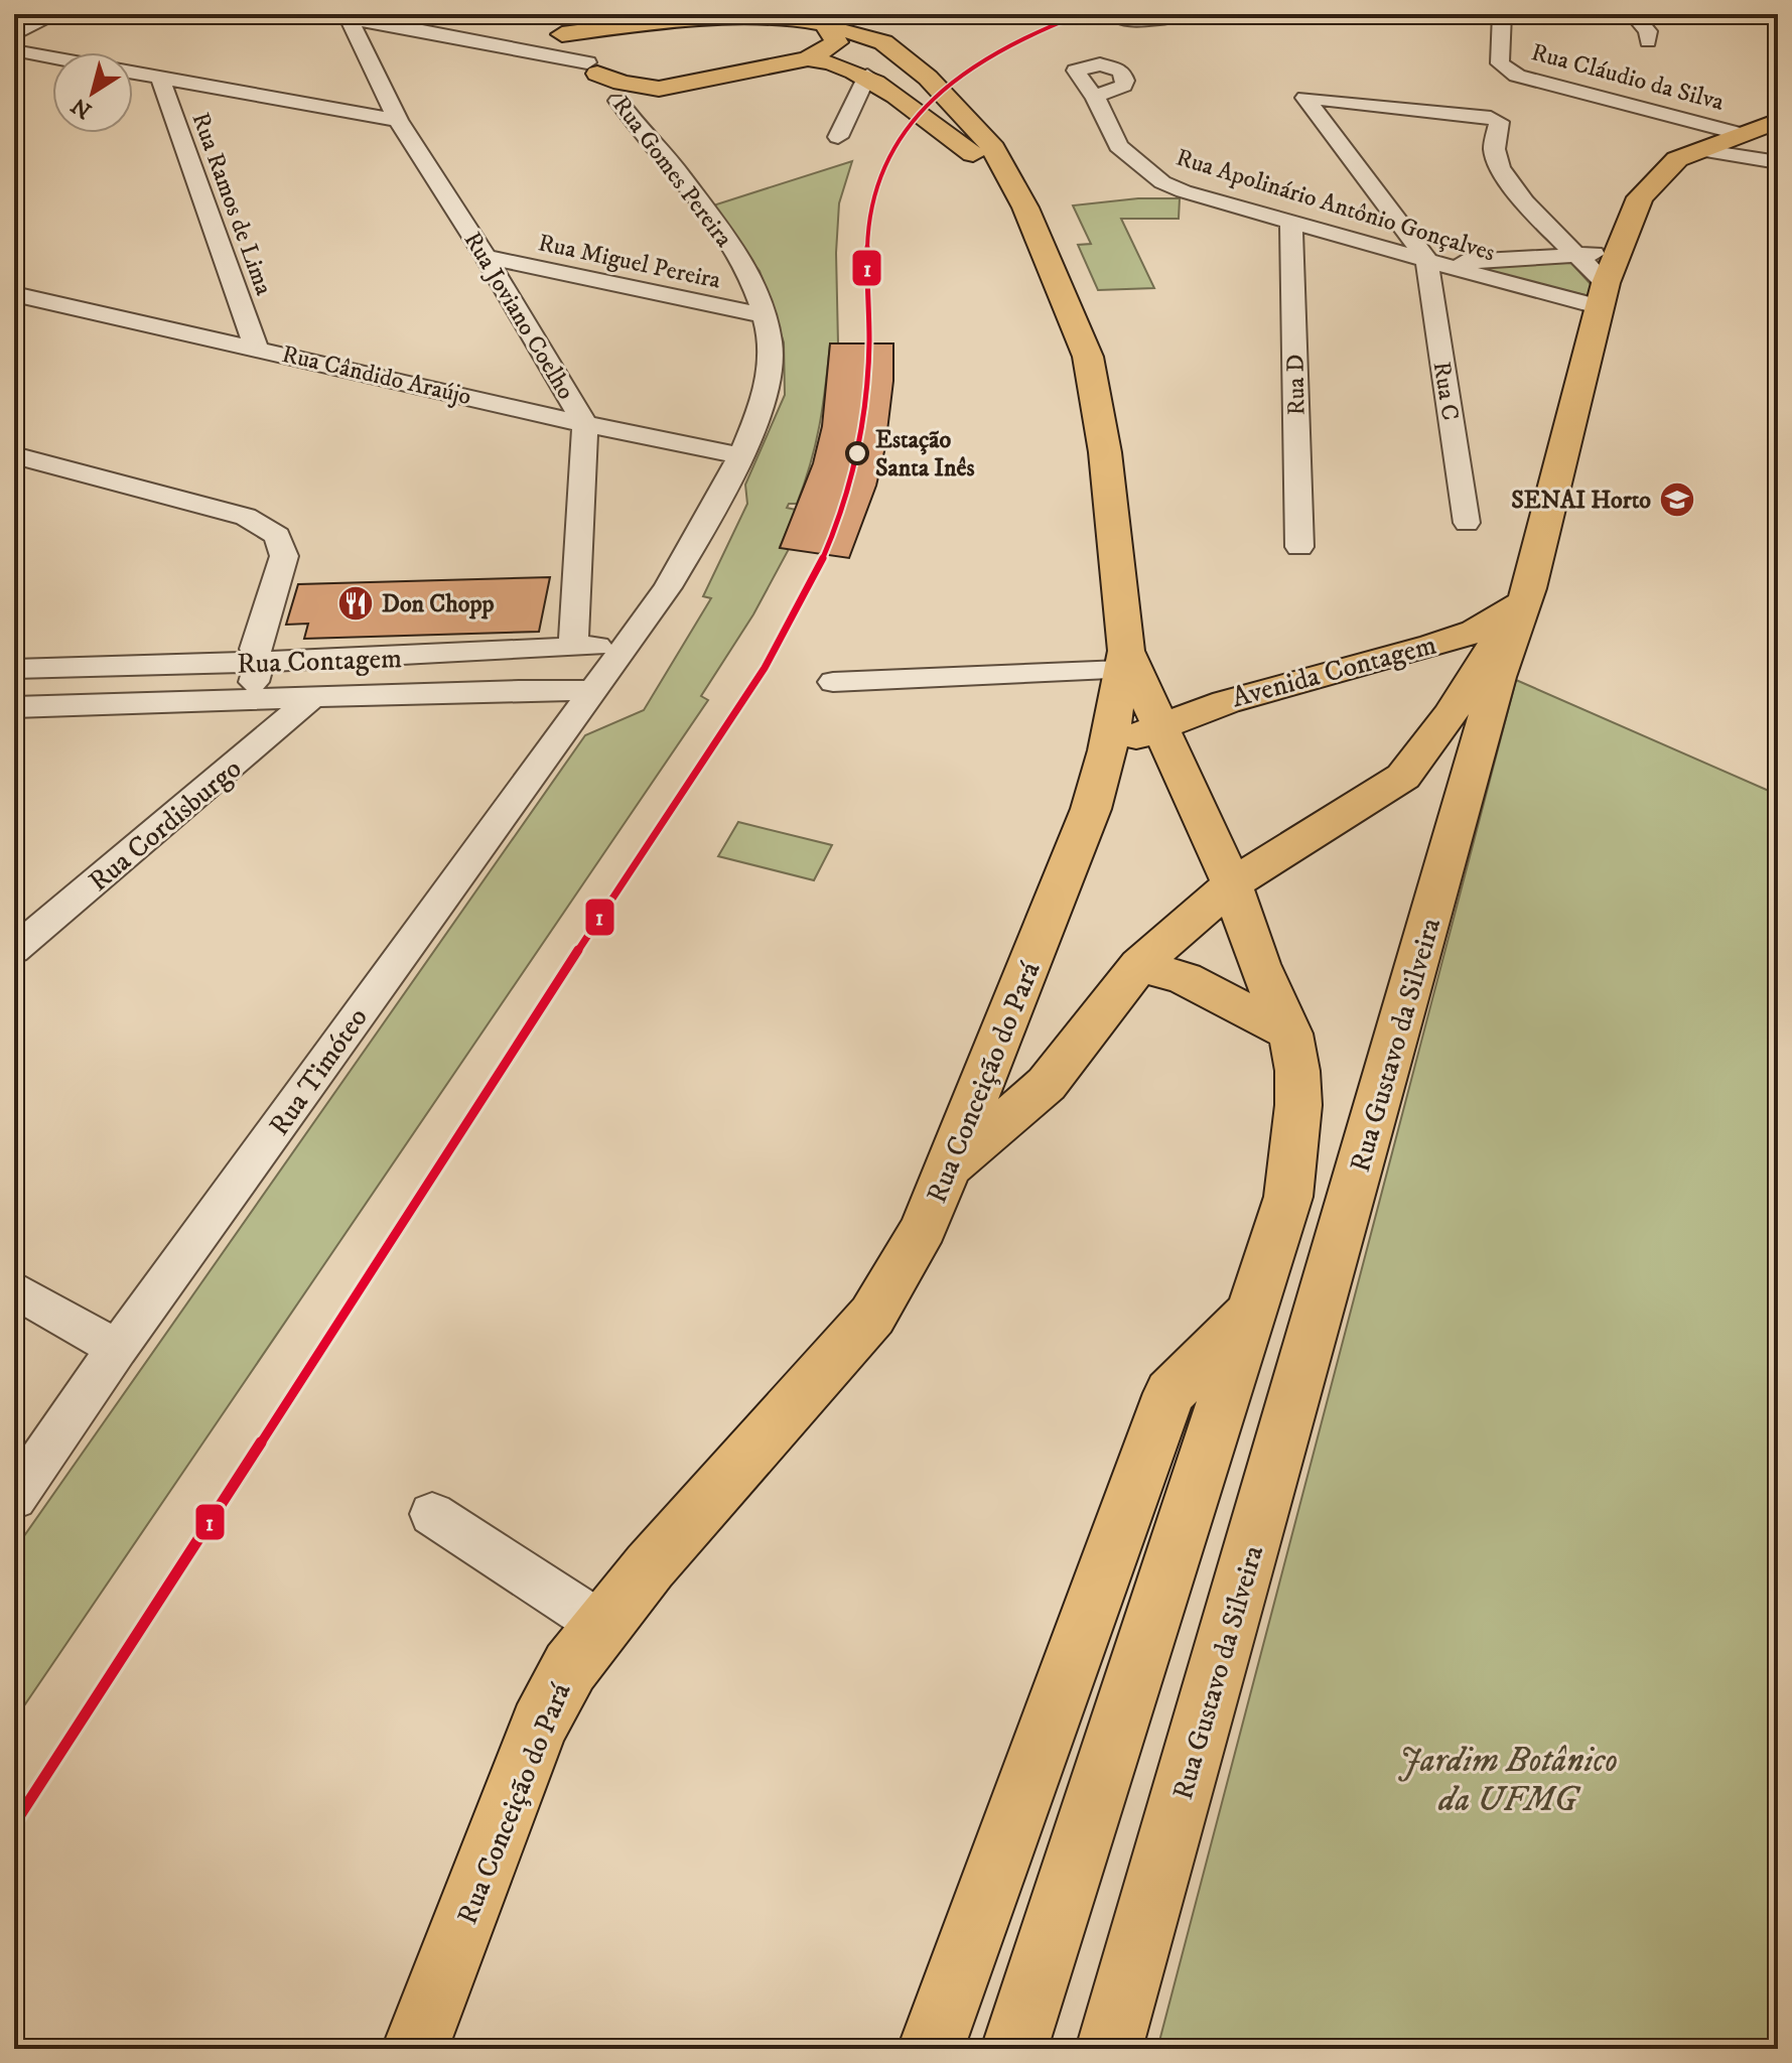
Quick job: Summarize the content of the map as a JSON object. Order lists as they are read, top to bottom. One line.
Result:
{"streets":{"main road":["Rua Gomes Pereira","Avenida Contagem","Rua Gustavo da Silveira","Rua Conceição do Pará"],"street":["Rua Cláudio da Silva","Rua Ramos de Lima","Rua Apolinário Antônio Gonçalves","Rua Miguel Pereira","Rua Joviano Coelho","Rua Cândido Araújo","Rua D","Rua C","Rua Contagem","Rua Cordisburgo","Rua Timóteo"]},"crossings":[["Rua Cláudio da Silva","Rua Gustavo da Silveira"],["Rua Gomes Pereira","Rua Miguel Pereira"],["Rua Gomes Pereira","Rua Cândido Araújo"],["Rua Gomes Pereira","Rua Contagem"],["Rua Gomes Pereira","Rua Timóteo"],["Rua Ramos de Lima","Rua Cândido Araújo"],["Rua Apolinário Antônio Gonçalves","Rua D"],["Rua Apolinário Antônio Gonçalves","Rua C"],["Rua Apolinário Antônio Gonçalves","Rua Gustavo da Silveira"],["Rua Miguel Pereira","Rua Joviano Coelho"],["Rua Joviano Coelho","Rua Cândido Araújo"],["Rua Joviano Coelho","Rua Contagem"],["Rua Contagem","Rua Cordisburgo"],["Rua Contagem","Rua Timóteo"],["Avenida Contagem","Rua Gustavo da Silveira"],["Avenida Contagem","Rua Conceição do Pará"]],"parks":["Jardim Botânico da UFMG"],"places":{"other":["Estação Santa Inês"],"school or university":["SENAI Horto"],"restaurant":["Don Chopp"]},"lines":["transit line 1"],"north":"bottom left"}
